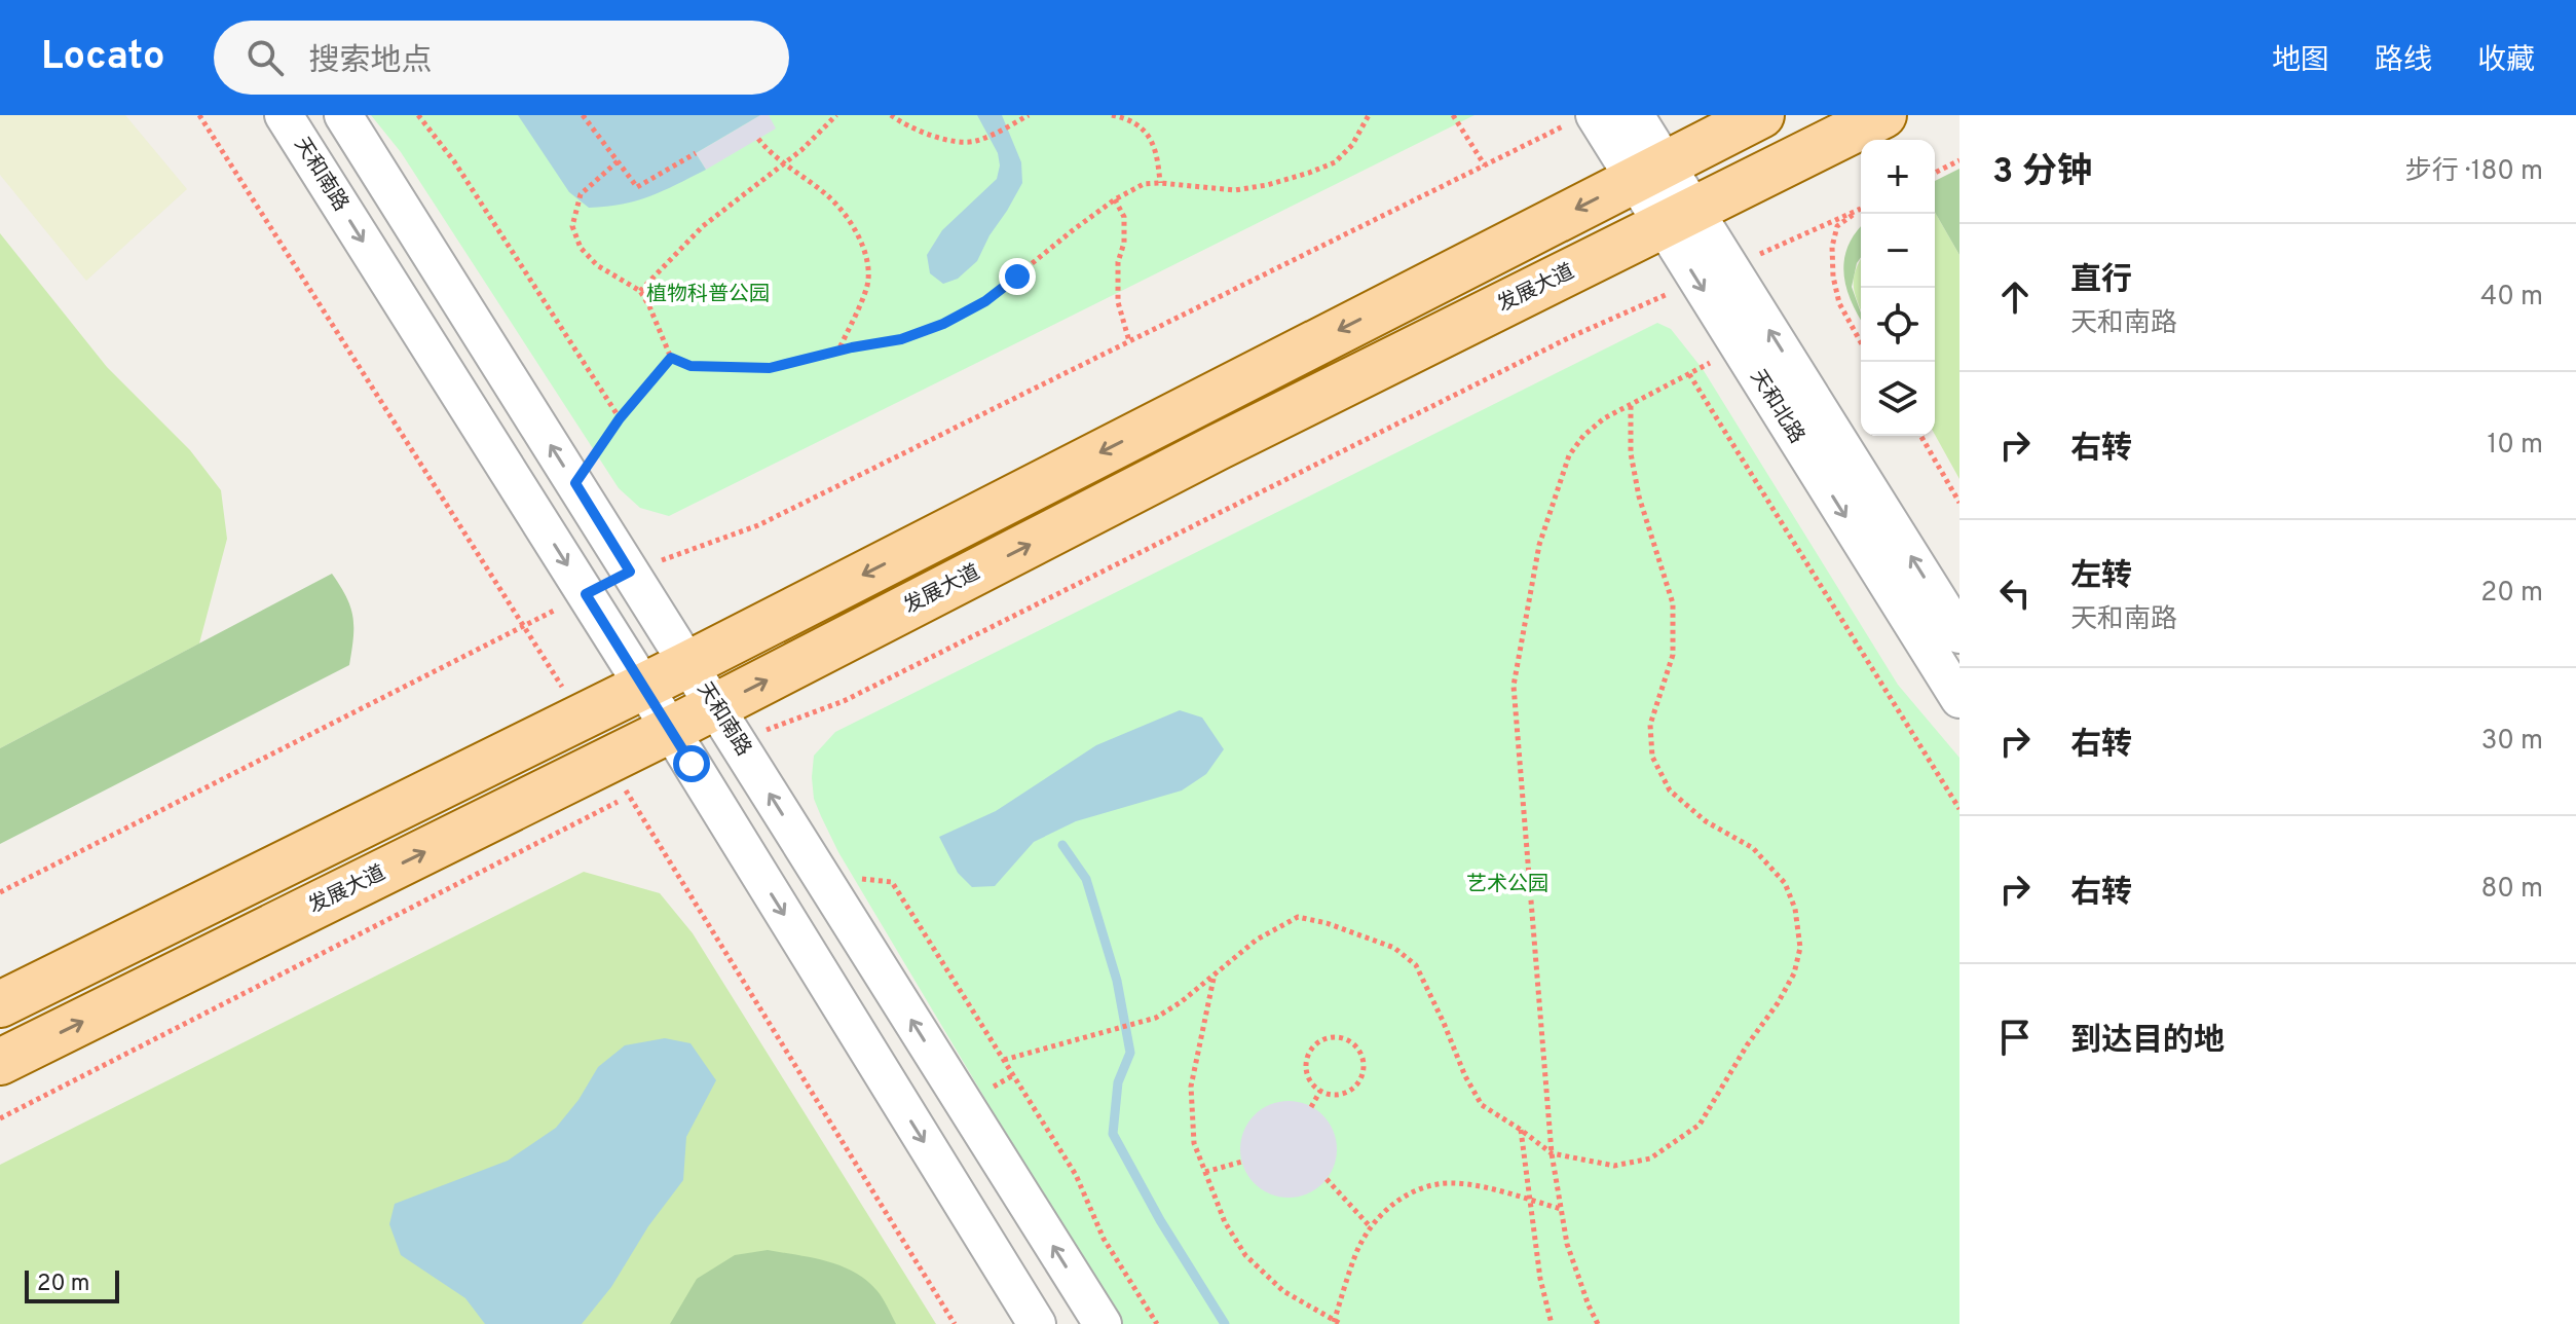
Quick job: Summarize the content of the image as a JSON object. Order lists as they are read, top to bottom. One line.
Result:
{"streets":{"main road":["发展大道"],"street":["天和南路","天和北路"]},"crossings":[["天和南路","发展大道"],["发展大道","天和北路"]],"parks":["植物科普公园","艺术公园"],"scale_bar":"20 m","page":{"header":"Locato","search":"搜索地点","nav":["地图","路线","收藏"],"heading":["3 分钟","步行 · 180 m"],"map_buttons":["+","−"],"list":[["直行","天和南路","40 m"],["右转","10 m"],["左转","天和南路","20 m"],["右转","30 m"],["右转","80 m"],"到达目的地"],"scale":"20 m"}}
